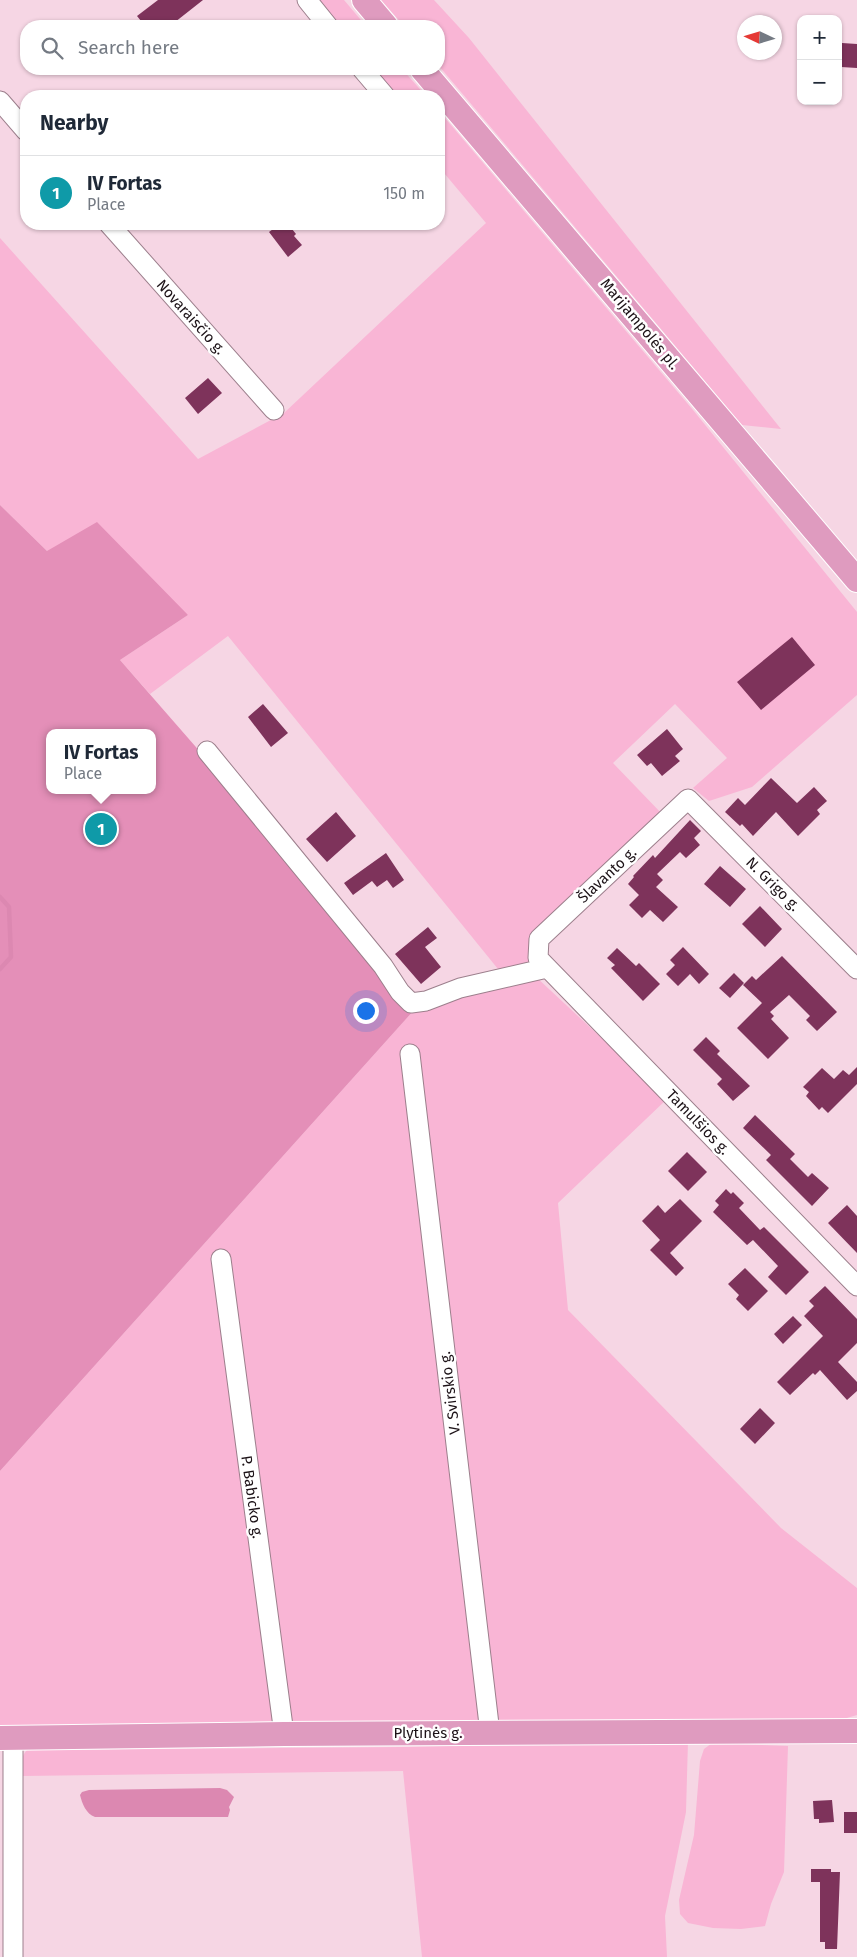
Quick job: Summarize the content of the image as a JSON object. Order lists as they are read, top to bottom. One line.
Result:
{"streets":{"main road":["Marijampolės pl.","Plytinės g."],"street":["Novaraisčio g.","Šlavanto g.","N. Grigo g.","Tamulšios g.","V. Svirskio g.","P. Babicko g."]},"crossings":[["Šlavanto g.","N. Grigo g."],["Šlavanto g.","Tamulšios g."],["V. Svirskio g.","Plytinės g."],["P. Babicko g.","Plytinės g."]],"north":"left","page":{"map_buttons":["+","−"],"search":"Search here","heading":"Nearby","list":[{"mark":"1","name":"IV Fortas","note":"Place","value":"150 m"}],"popup":["IV Fortas","Place"],"pins":"1"}}
